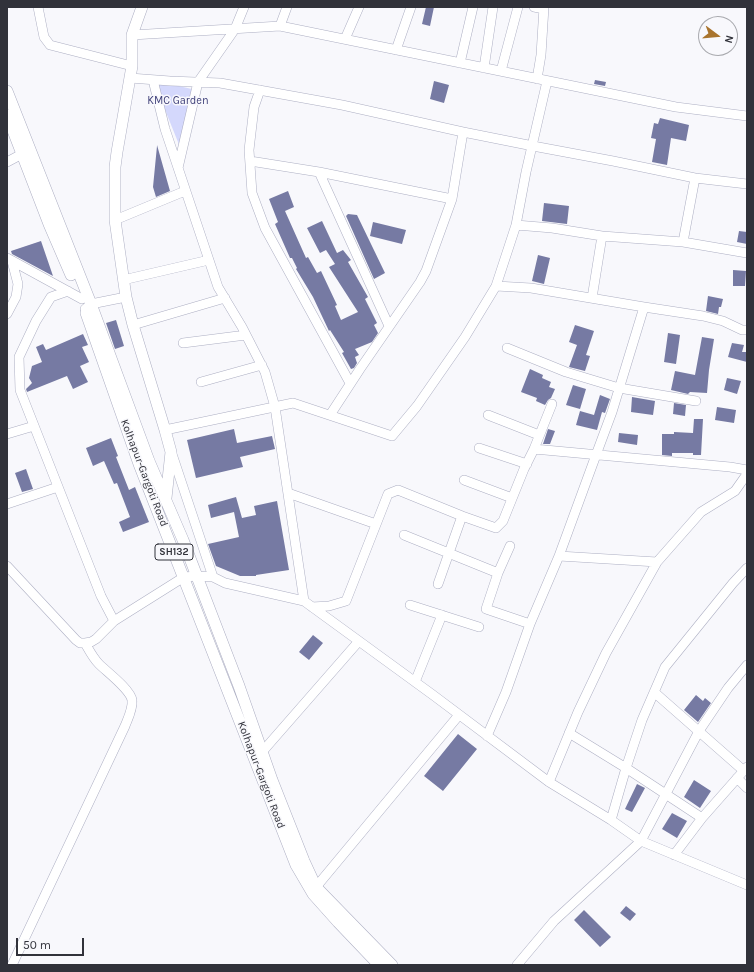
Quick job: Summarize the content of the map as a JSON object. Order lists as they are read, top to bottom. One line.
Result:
{"streets":{"main road":["Kolhapur-Gargoti Road","SH132"]},"parks":["KMC Garden"],"scale_bar":"50 m","north":"right"}
